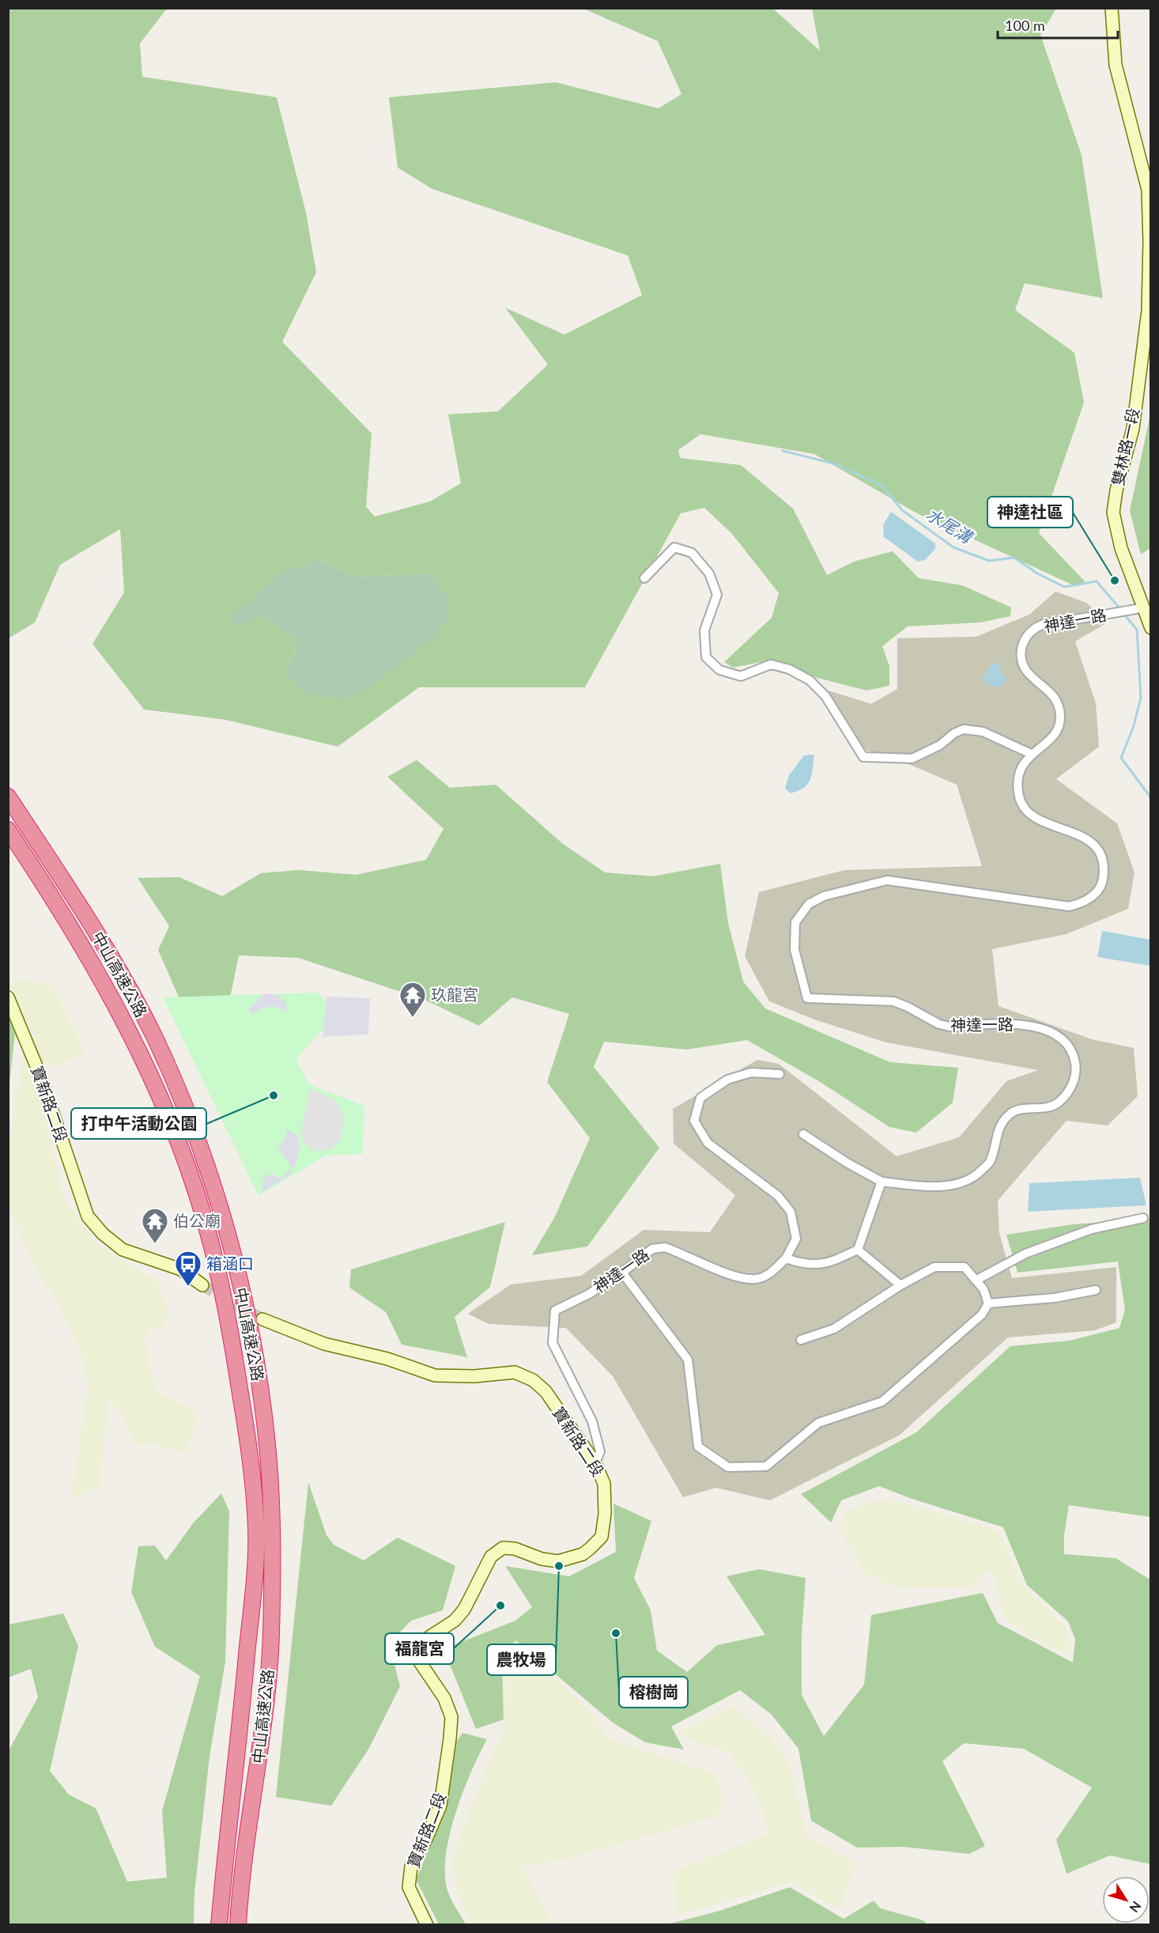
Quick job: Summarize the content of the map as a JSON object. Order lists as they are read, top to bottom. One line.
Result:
{"streets":{"highway":["中山高速公路"],"street":["雙林路一段","神達一路","寶新路二段"]},"crossings":[["雙林路一段","神達一路"],["神達一路","寶新路二段"]],"water":["水尾溝"],"places":{"other":["神達社區","打中午活動公園","農牧場","福龍宮","榕樹崗"],"temple":["玖龍宮","伯公廟"],"bus stop":["箱涵口"]},"scale_bar":"100 m","north":"bottom right"}
